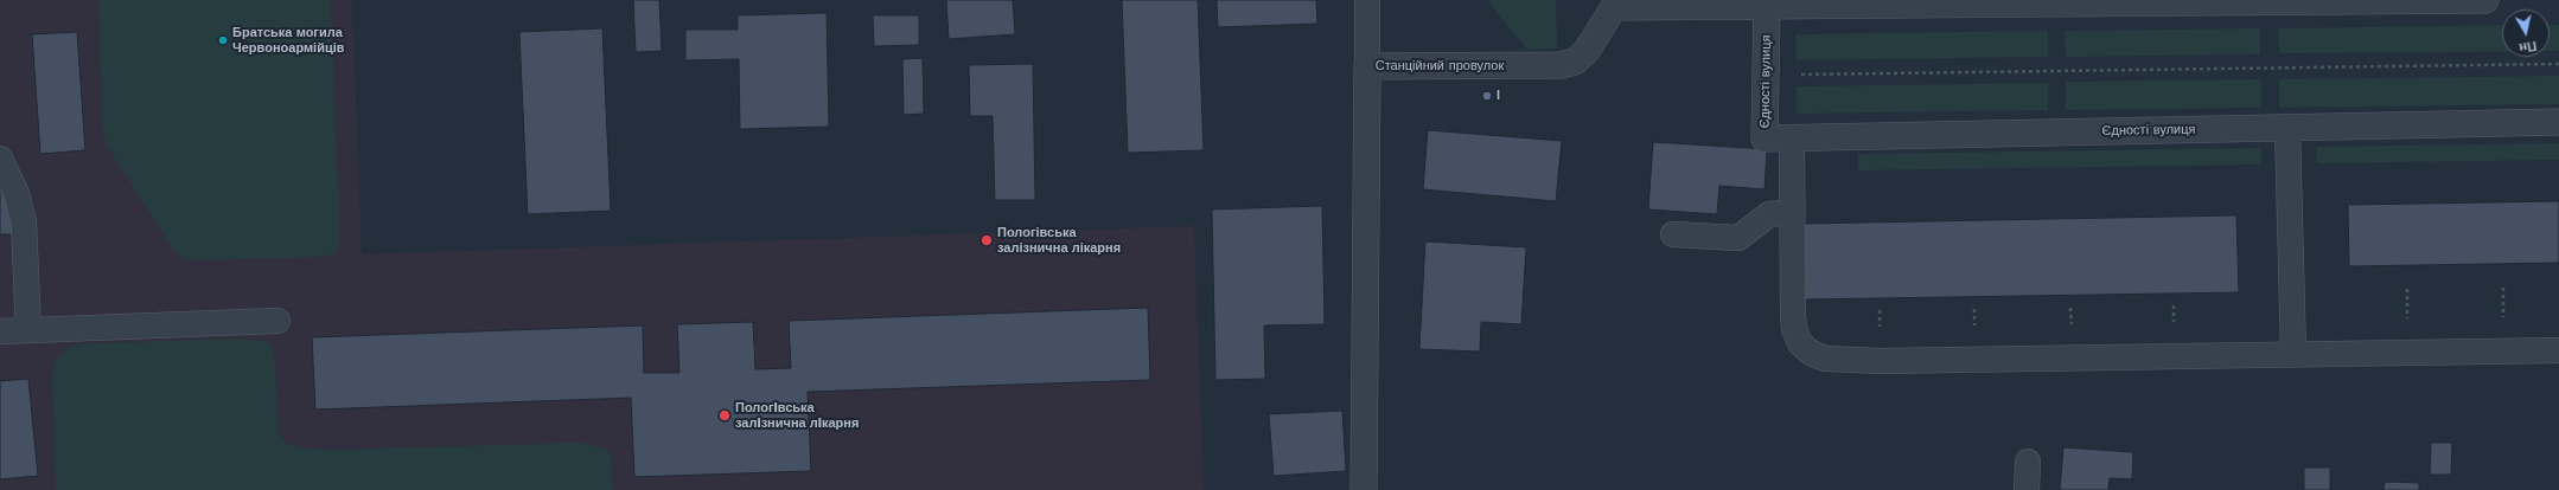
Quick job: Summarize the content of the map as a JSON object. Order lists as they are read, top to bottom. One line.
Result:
{"streets":{"street":["Станційний провулок","Єдності вулиця"]},"crossings":[["Станційний провулок","Єдності вулиця"]],"places":["Братська могила Червоноармійців","І","Пологівська залізнична лікарня","Пологiвська залiзнична лiкарня"],"north":"bottom"}
